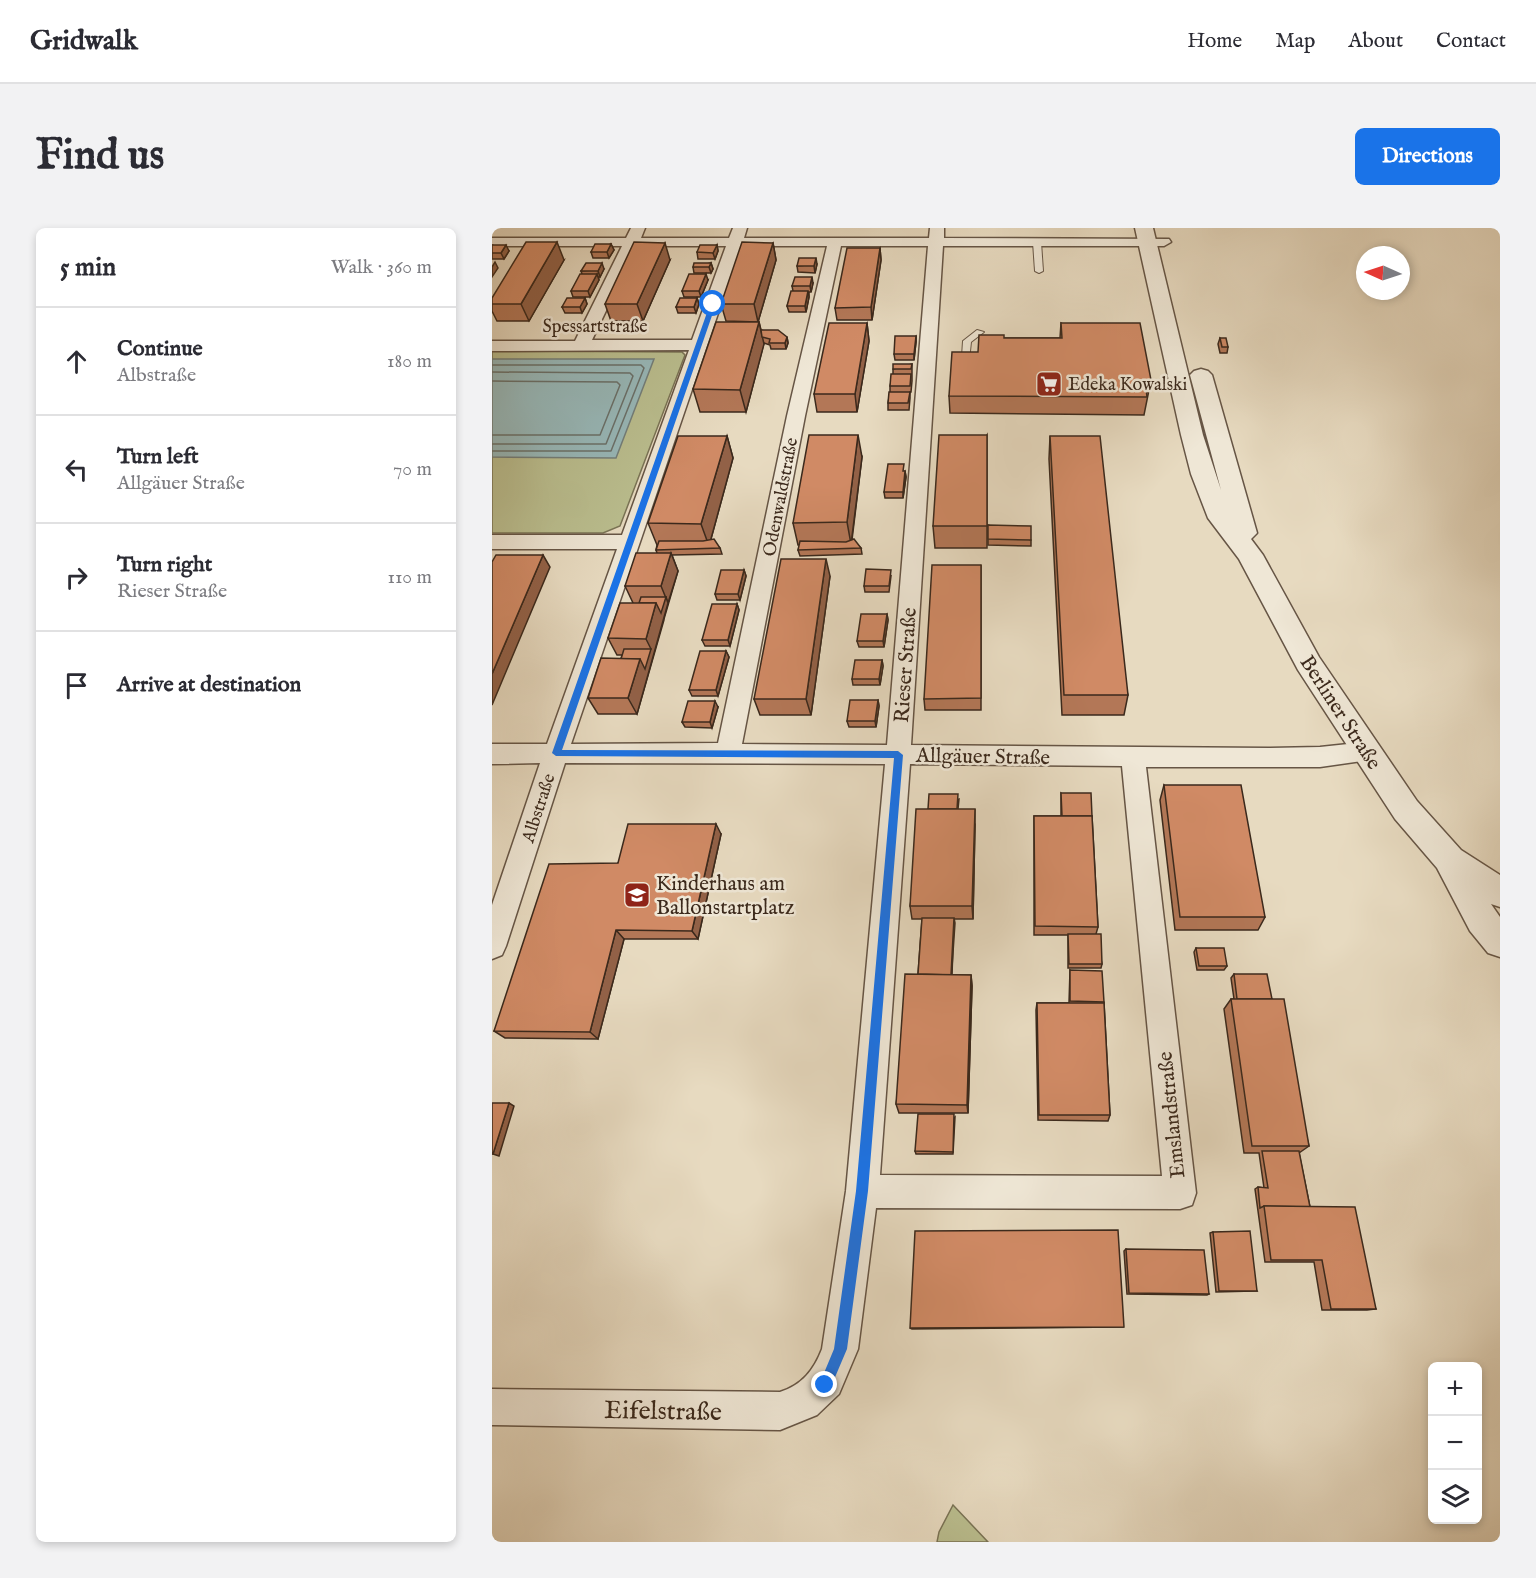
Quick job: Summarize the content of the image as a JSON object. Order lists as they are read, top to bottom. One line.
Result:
{"streets":{"street":["Spessartstraße","Odenwaldstraße","Rieser Straße","Berliner Straße","Allgäuer Straße","Albstraße","Emslandstraße","Eifelstraße"]},"crossings":[["Spessartstraße","Albstraße"],["Odenwaldstraße","Allgäuer Straße"],["Rieser Straße","Allgäuer Straße"],["Rieser Straße","Emslandstraße"],["Rieser Straße","Eifelstraße"],["Berliner Straße","Allgäuer Straße"],["Allgäuer Straße","Albstraße"],["Allgäuer Straße","Emslandstraße"]],"places":{"supermarket":["Edeka Kowalski"],"school or university":["Kinderhaus am Ballonstartplatz"]},"north":"left","page":{"header":"Gridwalk","nav":["Home","Map","About","Contact"],"buttons":"Directions","title":"Find us","heading":["5 min","Walk · 360 m"],"list":[["Continue","Albstraße","180 m"],["Turn left","Allgäuer Straße","70 m"],["Turn right","Rieser Straße","110 m"],"Arrive at destination"],"map_buttons":["+","−"]}}
